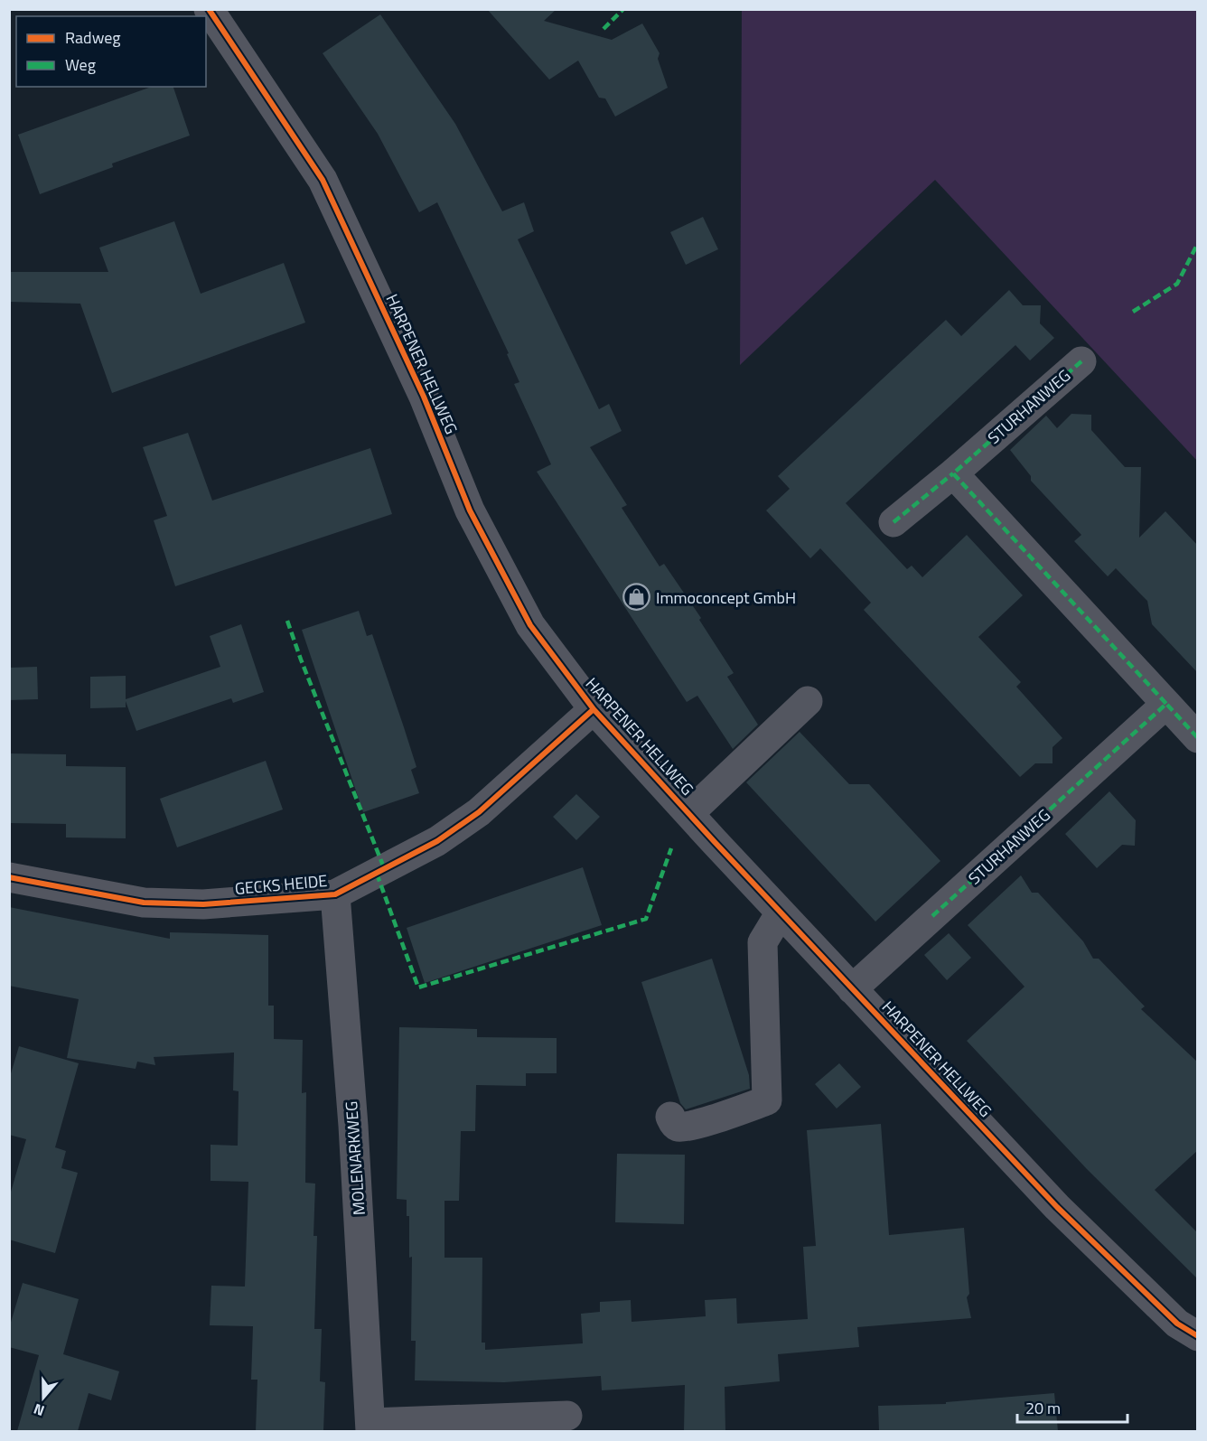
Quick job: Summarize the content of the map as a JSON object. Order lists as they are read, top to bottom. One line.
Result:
{"streets":{"street":["HARPENER HELLWEG","STURHANWEG","GECKS HEIDE","MOLENARKWEG"]},"crossings":[["HARPENER HELLWEG","STURHANWEG"],["HARPENER HELLWEG","GECKS HEIDE"],["GECKS HEIDE","MOLENARKWEG"]],"places":{"shop":["Immoconcept GmbH"]},"legend":["Radweg","Weg"],"scale_bar":"20 m","north":"bottom"}
